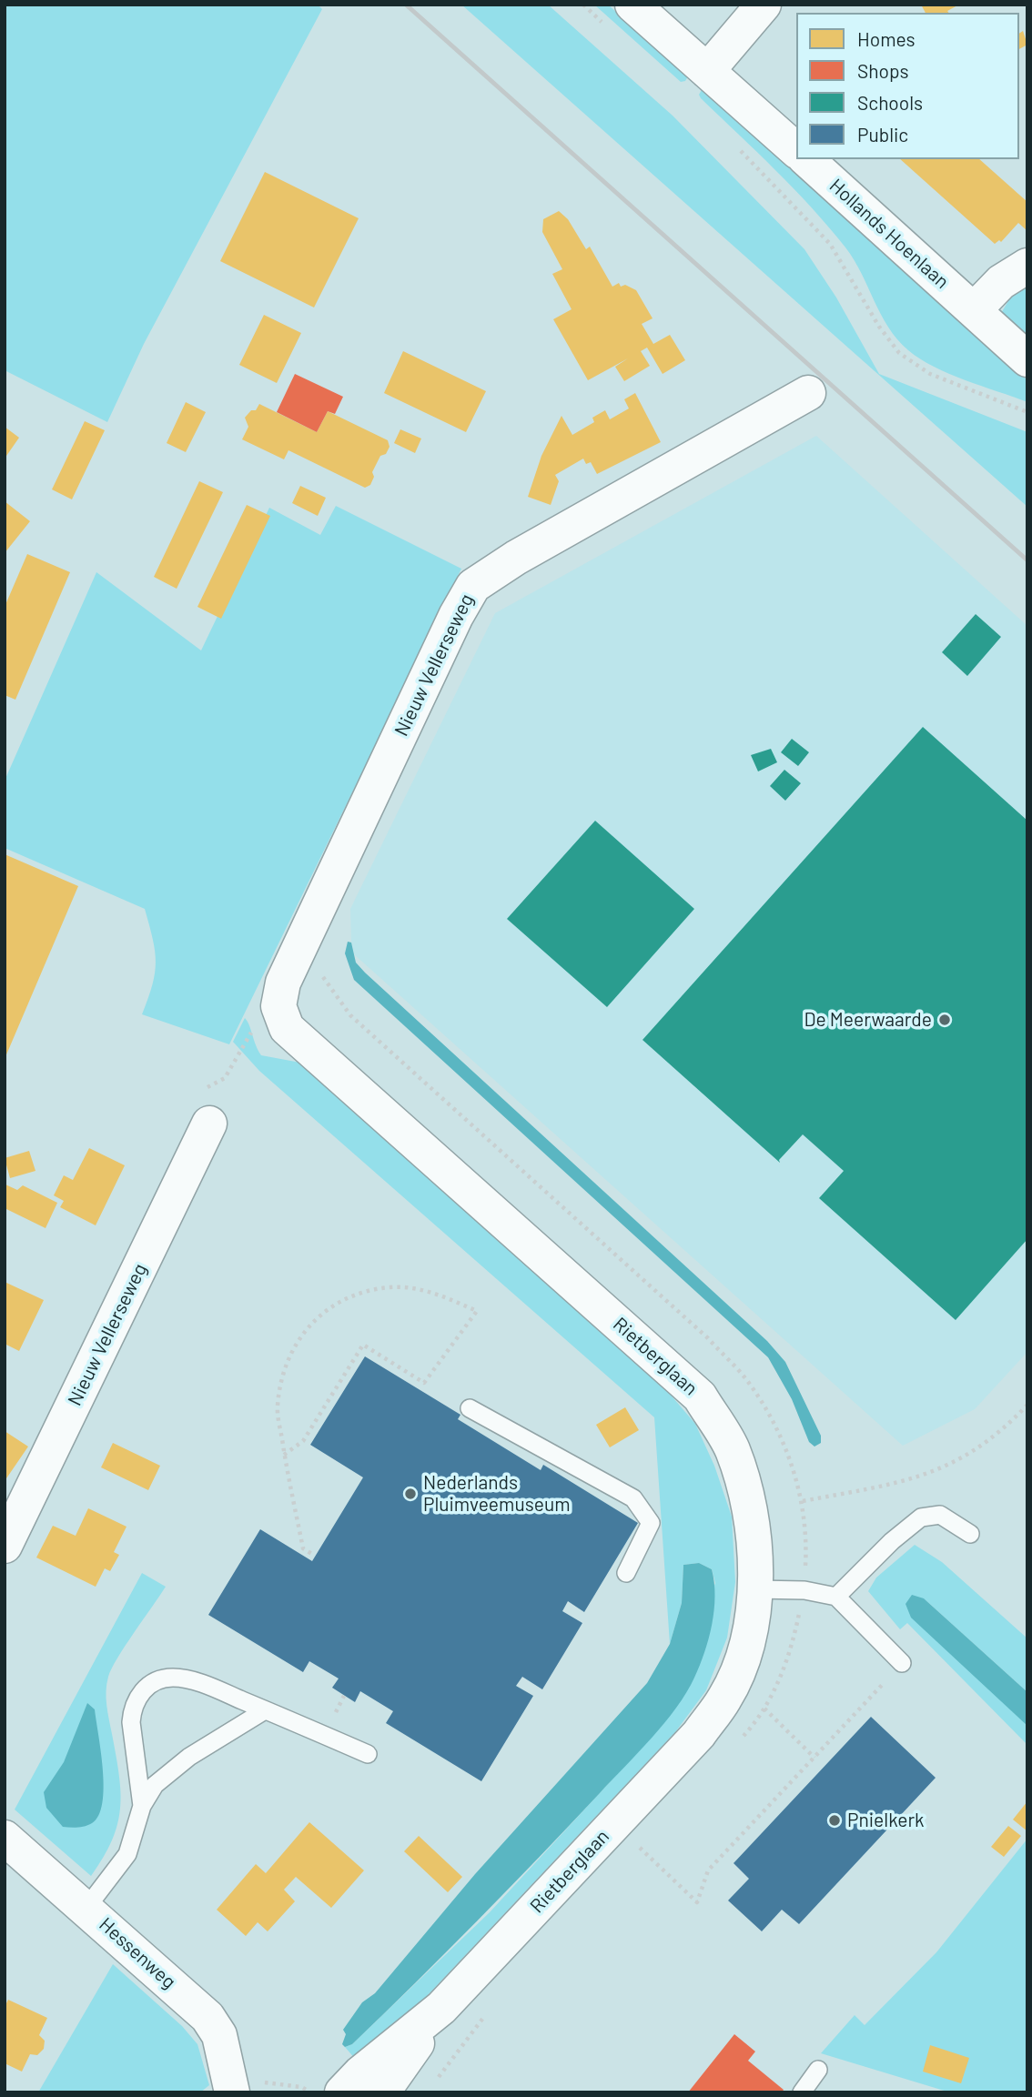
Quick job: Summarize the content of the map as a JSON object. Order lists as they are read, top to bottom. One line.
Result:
{"streets":{"street":["Hollands Hoenlaan","Nieuw Vellerseweg","Rietberglaan","Hessenweg"]},"crossings":[["Nieuw Vellerseweg","Rietberglaan"]],"places":["De Meerwaarde","Nederlands Pluimveemuseum","Pnielkerk"],"legend":["Homes","Shops","Schools","Public"]}
